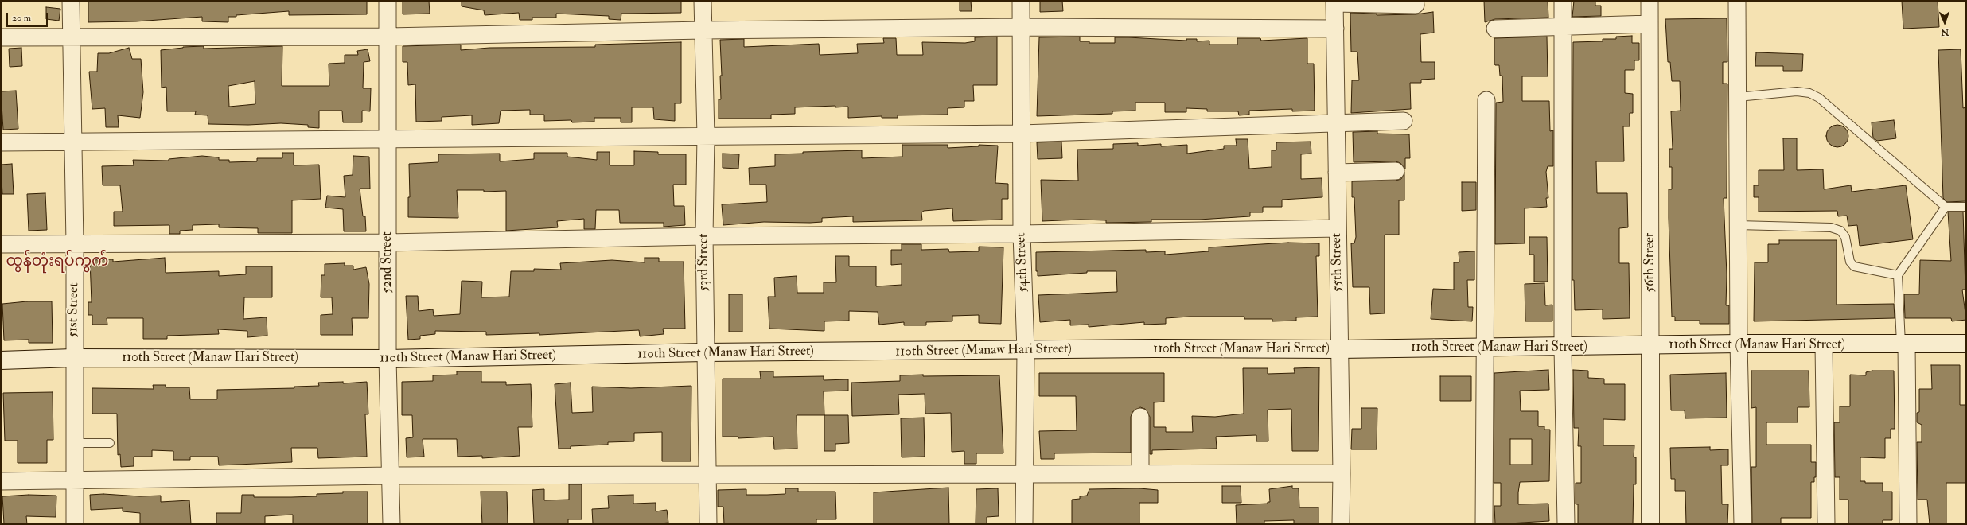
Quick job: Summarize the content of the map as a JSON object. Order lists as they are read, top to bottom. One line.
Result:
{"streets":{"main road":["56th Street","110th Street (Manaw Hari Street)"],"street":["52nd Street","53rd Street","54th Street","55th Street","51st Street"]},"crossings":[["52nd Street","110th Street (Manaw Hari Street)"],["53rd Street","110th Street (Manaw Hari Street)"],["54th Street","110th Street (Manaw Hari Street)"],["55th Street","110th Street (Manaw Hari Street)"],["56th Street","110th Street (Manaw Hari Street)"],["51st Street","110th Street (Manaw Hari Street)"]],"districts":["ထွန်တုံးရပ်ကွက်"],"scale_bar":"20 m","north":"bottom"}
